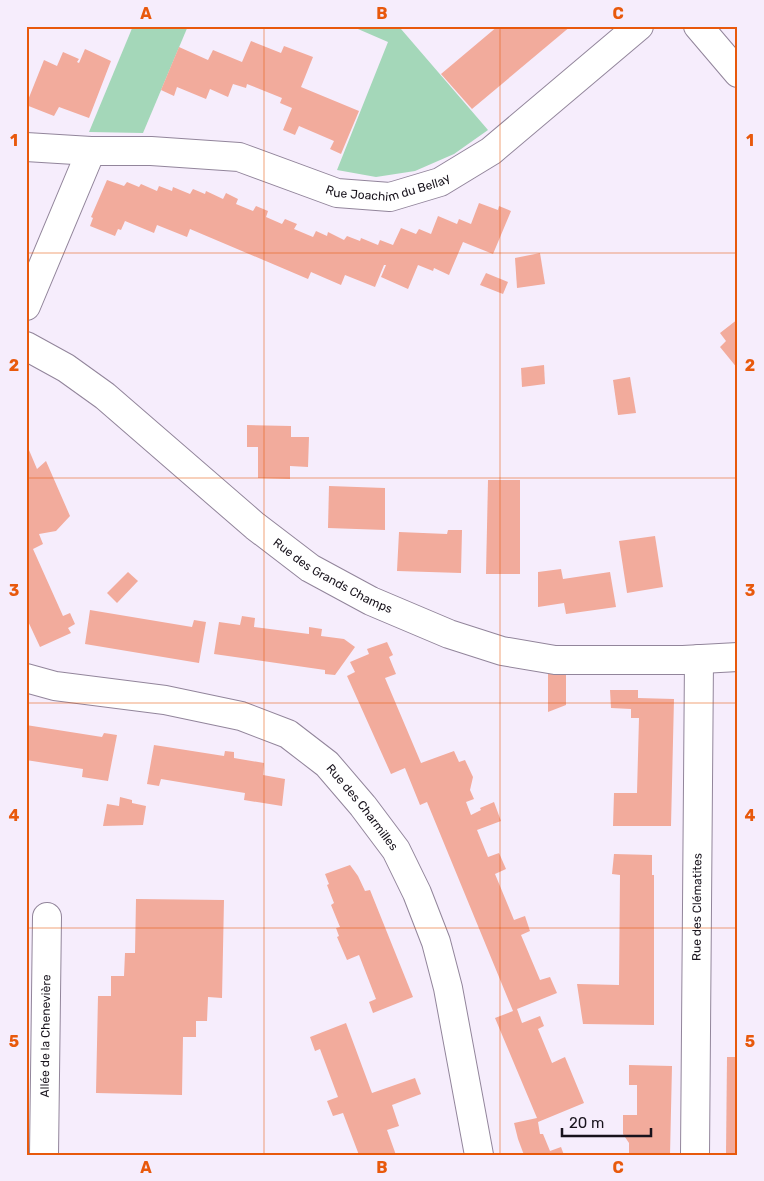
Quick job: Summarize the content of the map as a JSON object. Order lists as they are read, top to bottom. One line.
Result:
{"streets":{"street":["Rue Joachim du Bellay","Rue des Grands Champs","Rue des Charmilles","Rue des Clématites","Allée de la Chenevière"]},"crossings":[["Rue des Grands Champs","Rue des Clématites"]],"scale_bar":"20 m","grid":{"columns":["A","B","C"],"rows":["1","2","3","4","5"]}}
